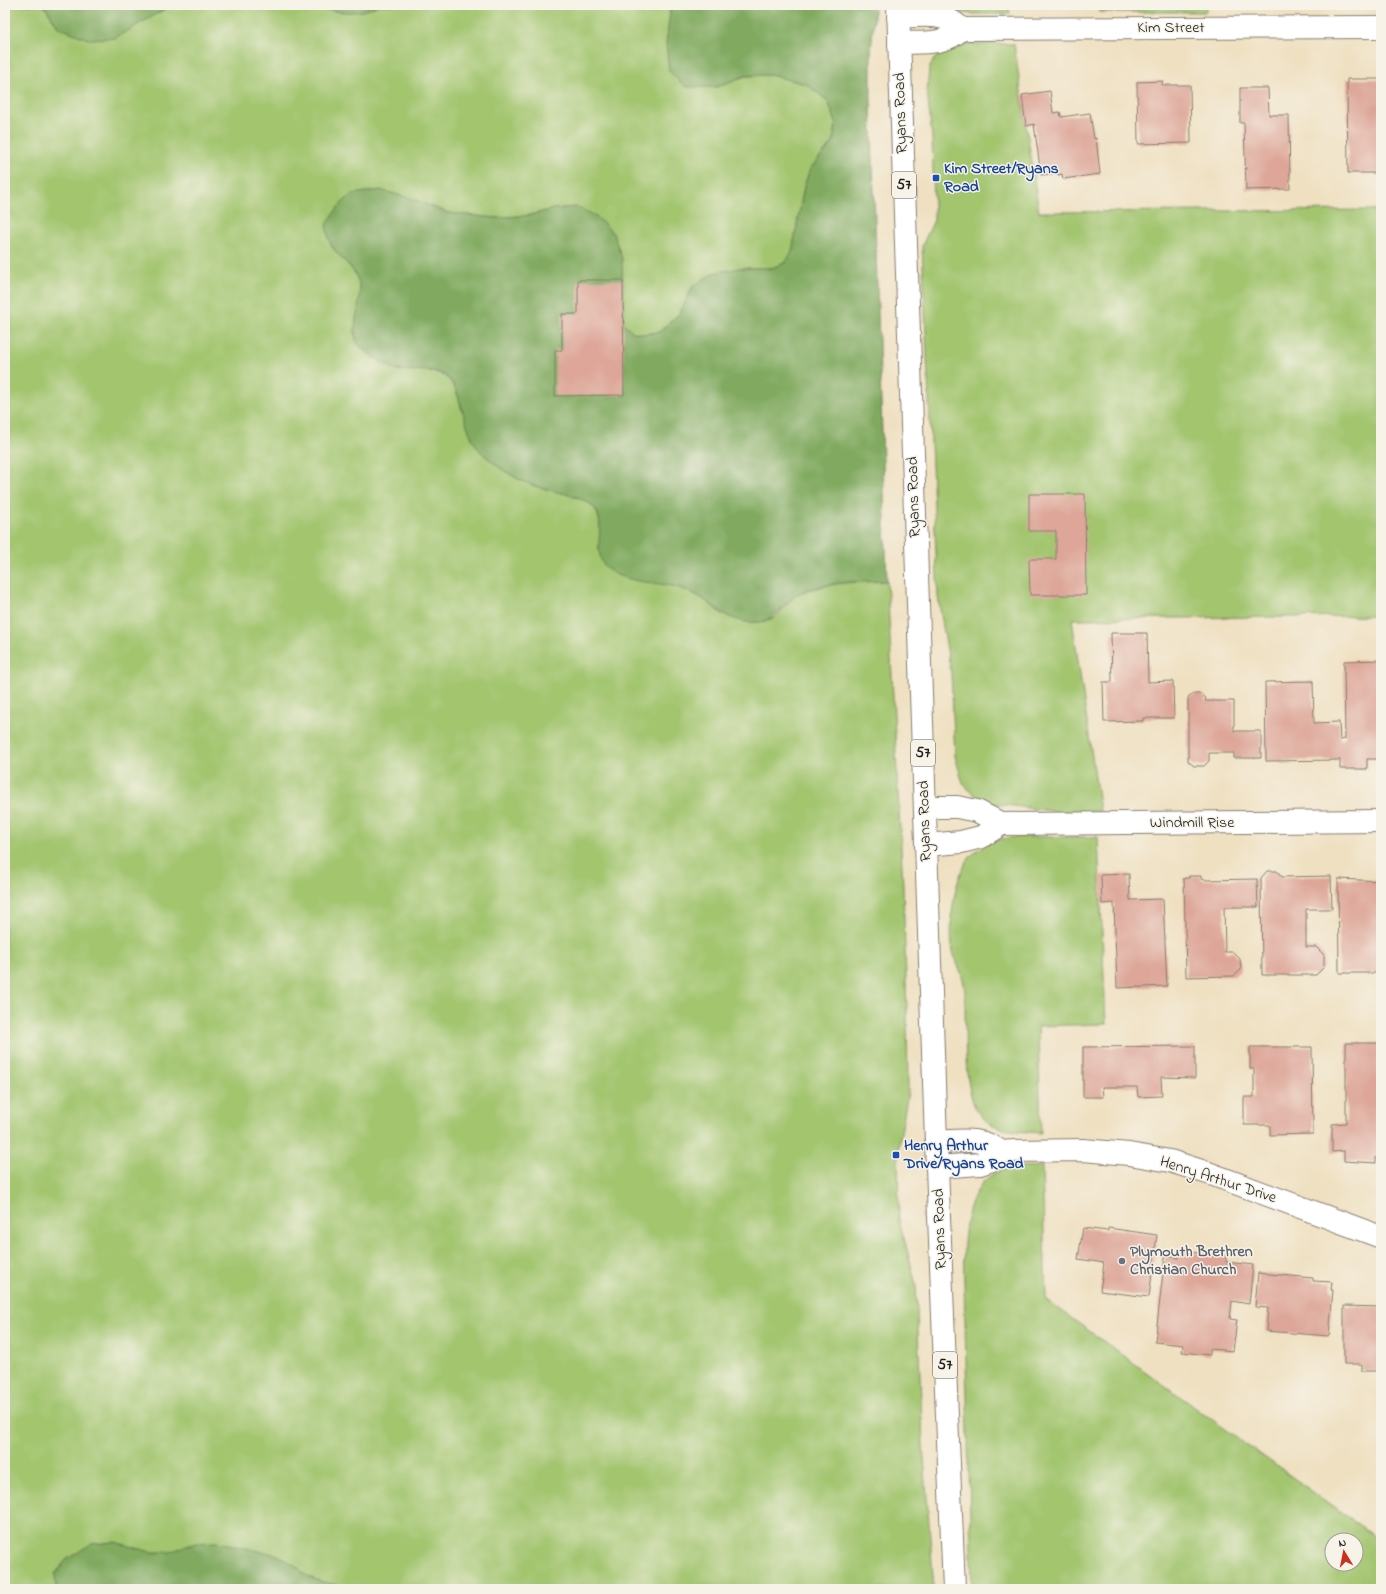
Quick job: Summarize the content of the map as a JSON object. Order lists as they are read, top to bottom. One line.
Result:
{"streets":{"street":["Kim Street","Ryans Road","57","Windmill Rise","Henry Arthur Drive"]},"crossings":[["Ryans Road","Windmill Rise"],["Ryans Road","Henry Arthur Drive"]],"places":{"transit":["Kim Street/Ryans Road","Henry Arthur Drive/Ryans Road"],"other":["Plymouth Brethren Christian Church"]},"north":"top"}
